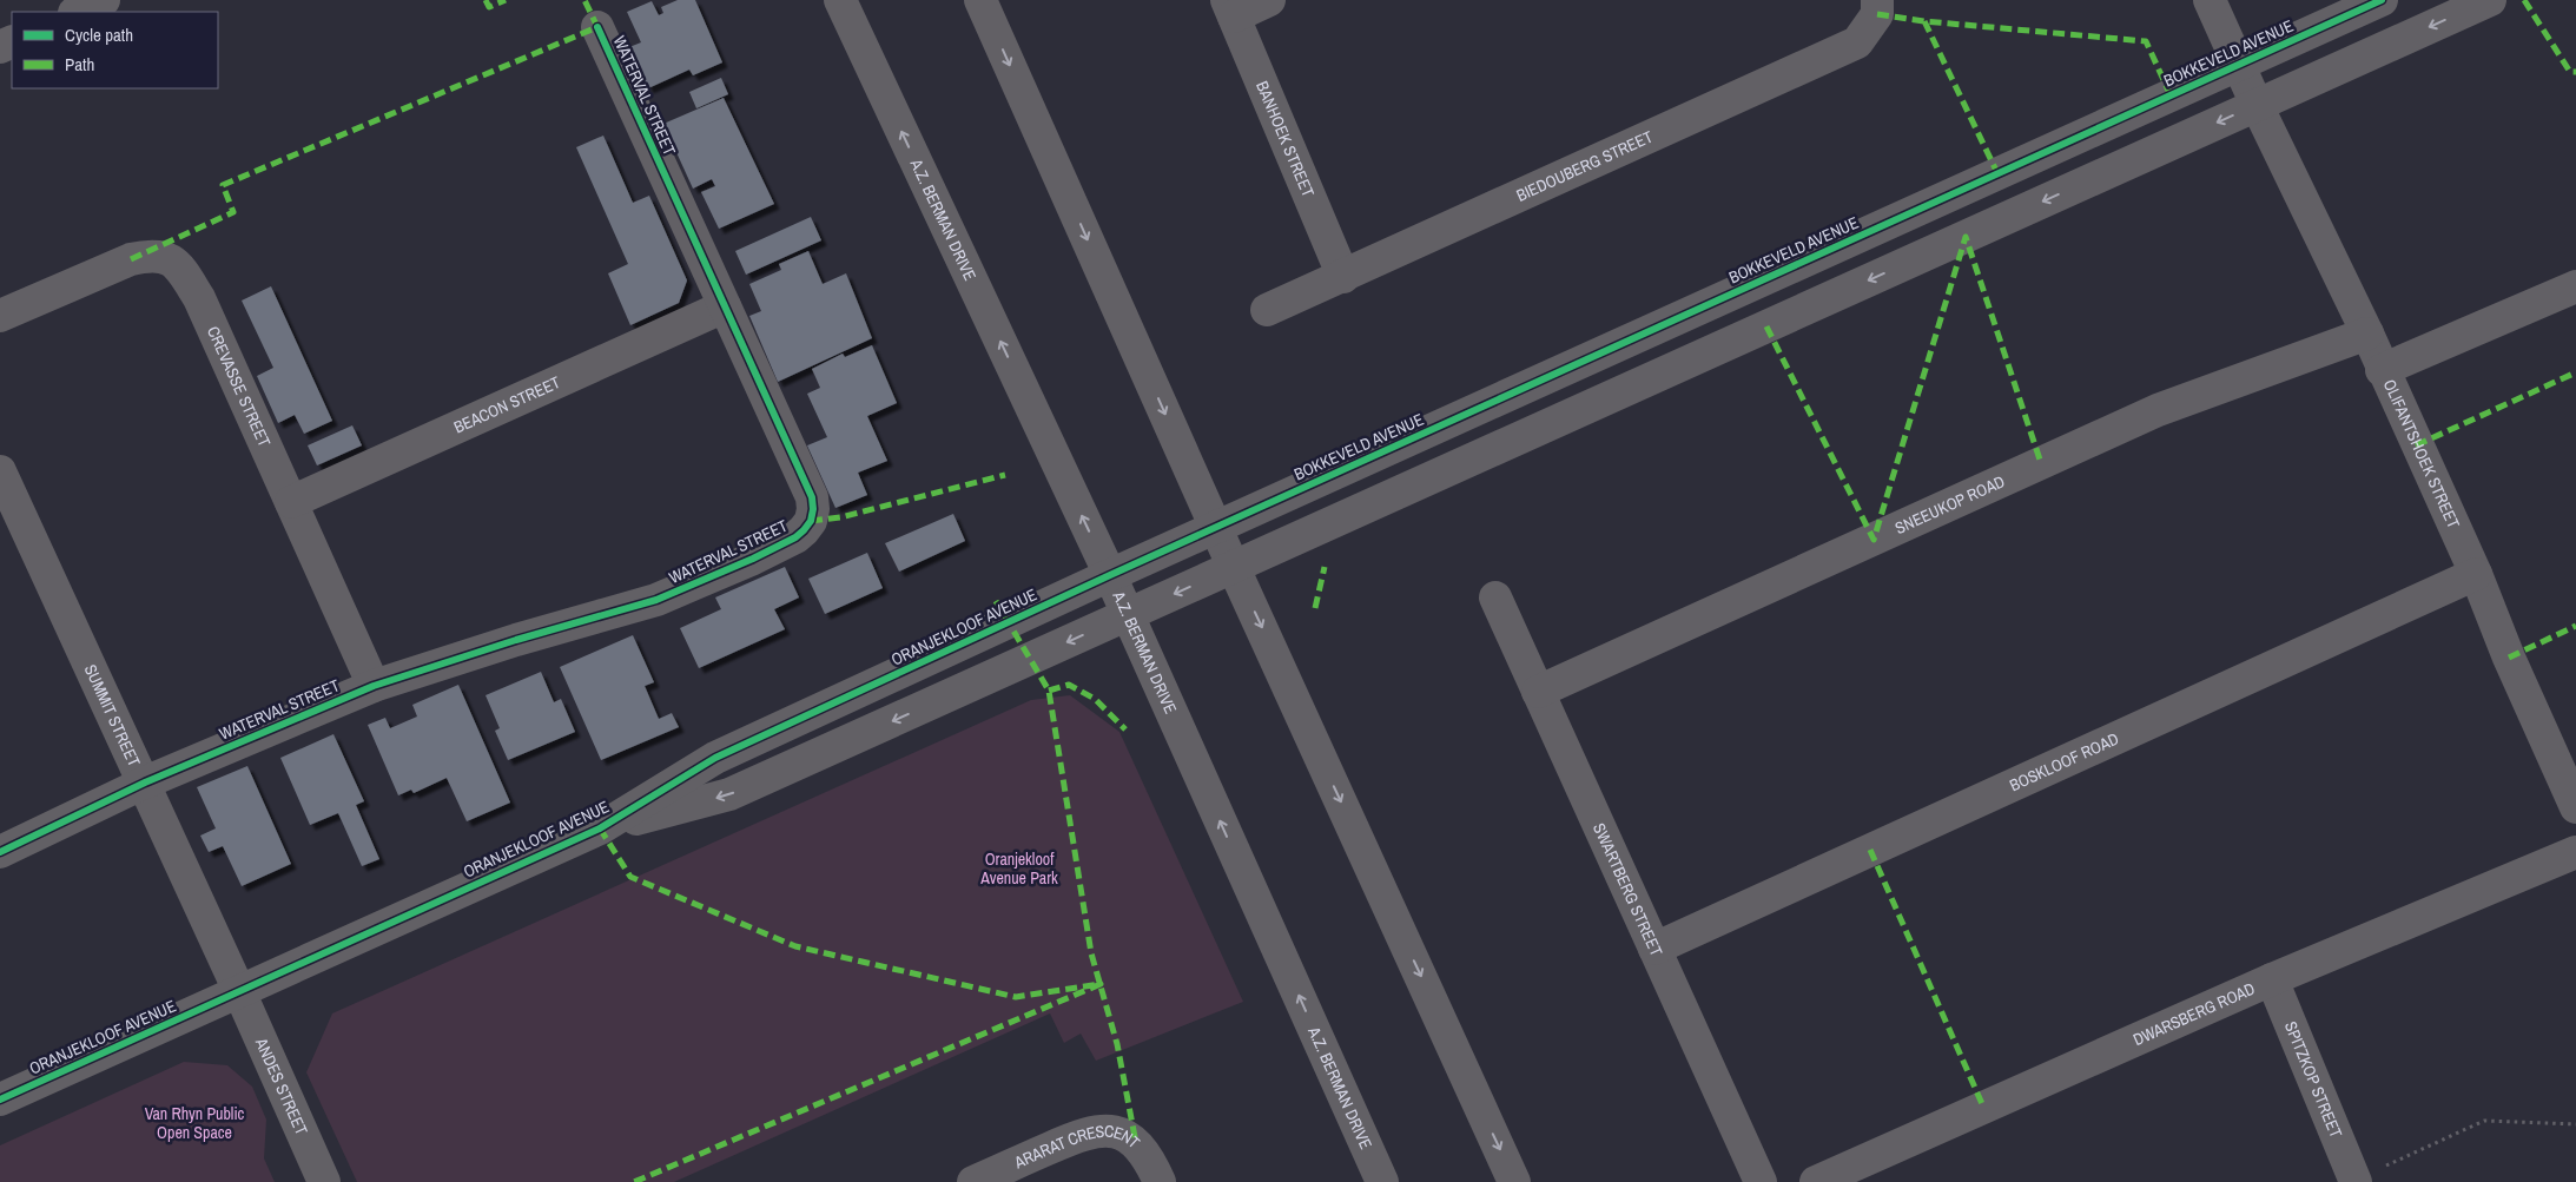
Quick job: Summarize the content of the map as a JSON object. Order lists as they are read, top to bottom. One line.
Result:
{"streets":{"street":["BOKKEVELD AVENUE","WATERVAL STREET","BANHOEK STREET","BIEDOUBERG STREET","A.Z. BERMAN DRIVE","CREVASSE STREET","BEACON STREET","OLIFANTSHOEK STREET","SNEEUKOP ROAD","ORANJEKLOOF AVENUE","SUMMIT STREET","BOSKLOOF ROAD","SWARTBERG STREET","DWARSBERG ROAD","SPITZKOP STREET","ANDES STREET","ARARAT CRESCENT"]},"crossings":[["BOKKEVELD AVENUE","A.Z. BERMAN DRIVE"],["BOKKEVELD AVENUE","OLIFANTSHOEK STREET"],["BOKKEVELD AVENUE","ORANJEKLOOF AVENUE"],["WATERVAL STREET","CREVASSE STREET"],["WATERVAL STREET","BEACON STREET"],["WATERVAL STREET","SUMMIT STREET"],["BANHOEK STREET","BIEDOUBERG STREET"],["A.Z. BERMAN DRIVE","ORANJEKLOOF AVENUE"],["CREVASSE STREET","BEACON STREET"],["OLIFANTSHOEK STREET","SNEEUKOP ROAD"],["OLIFANTSHOEK STREET","BOSKLOOF ROAD"],["SNEEUKOP ROAD","SWARTBERG STREET"],["ORANJEKLOOF AVENUE","SUMMIT STREET"],["ORANJEKLOOF AVENUE","ANDES STREET"],["SUMMIT STREET","ANDES STREET"],["BOSKLOOF ROAD","SWARTBERG STREET"],["DWARSBERG ROAD","SPITZKOP STREET"]],"parks":["Oranjekloof Avenue Park","Van Rhyn Public Open Space"],"legend":["Cycle path","Path"]}
